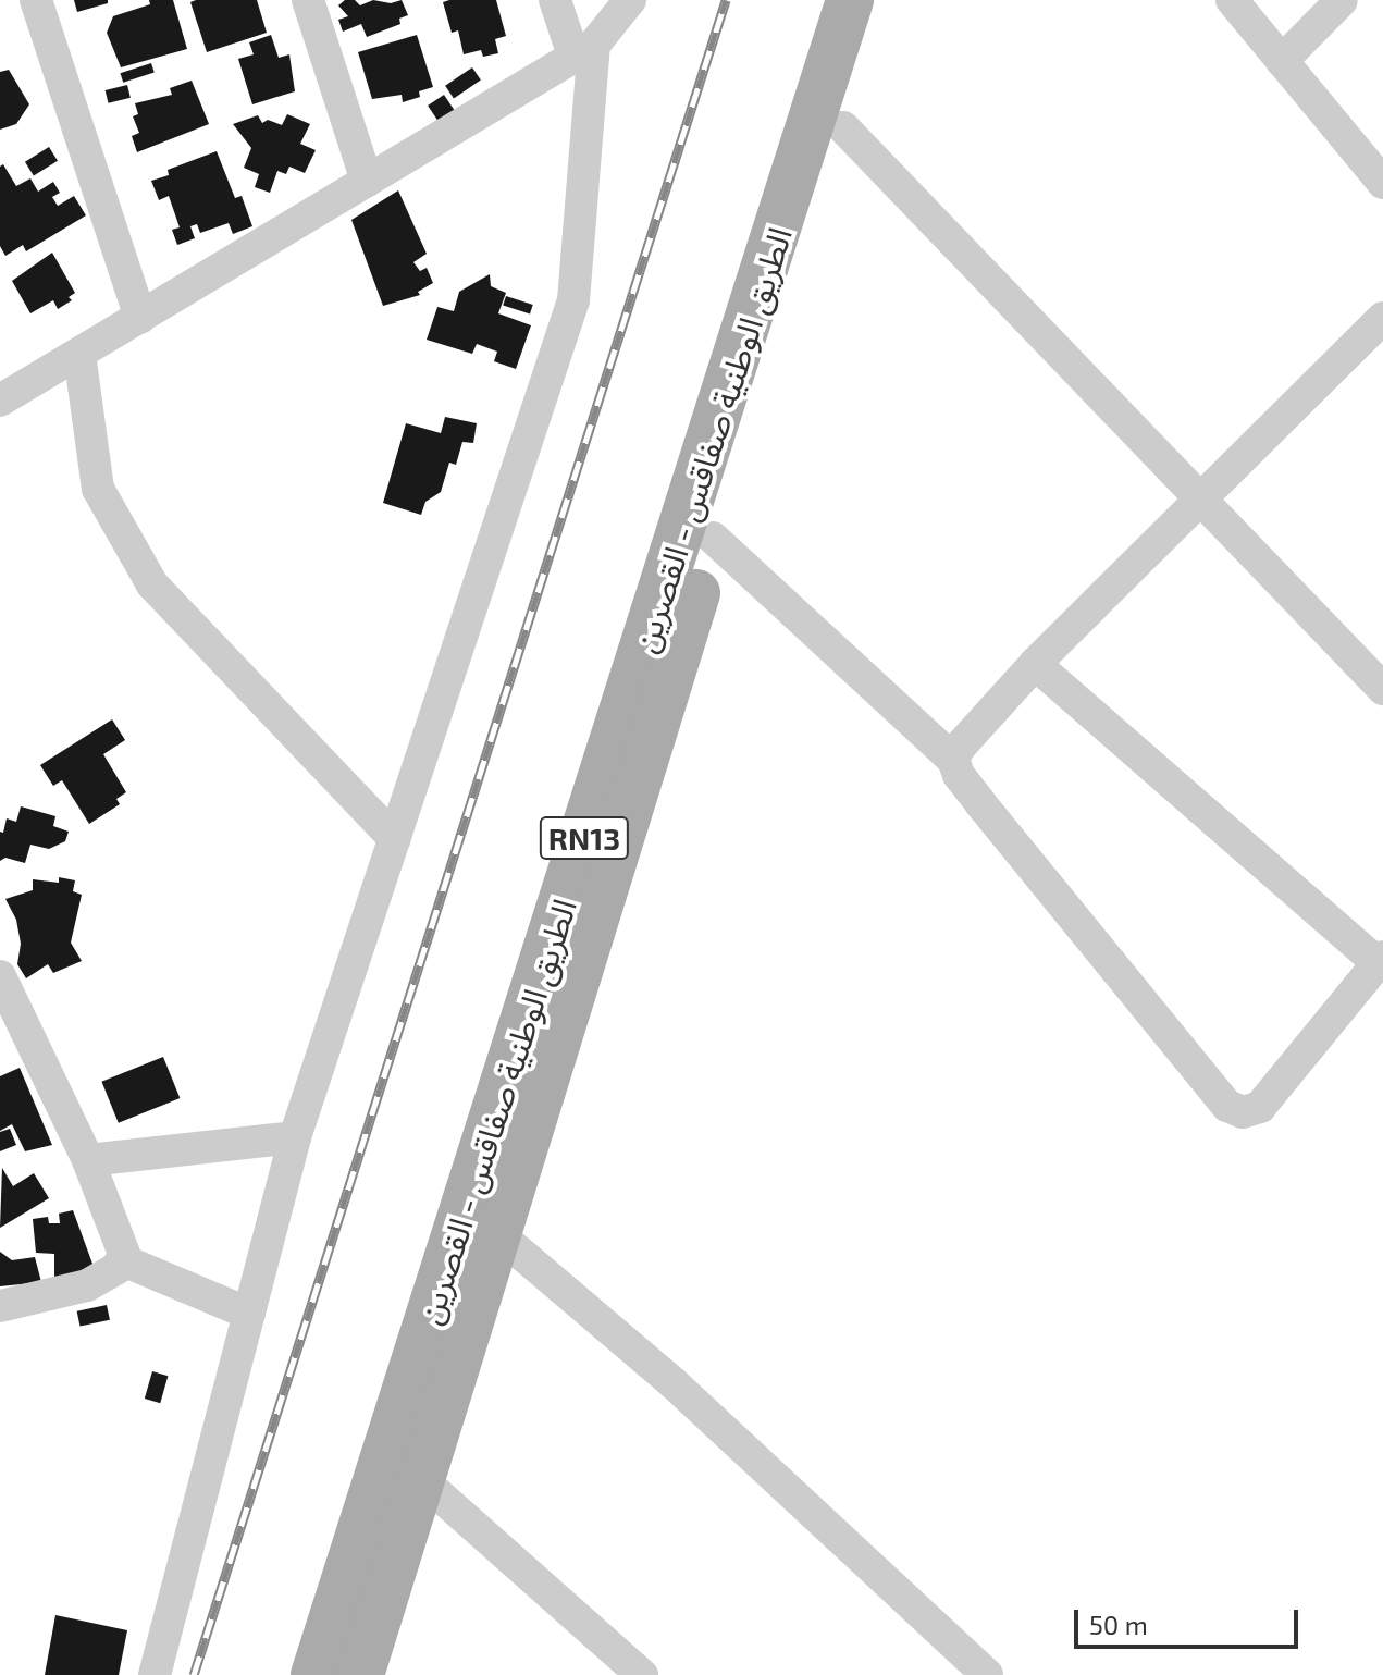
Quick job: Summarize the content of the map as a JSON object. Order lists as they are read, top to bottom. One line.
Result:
{"streets":{"main road":["الطريق الوطنية صفاقس - القصرين","RN13"]},"scale_bar":"50 m"}
